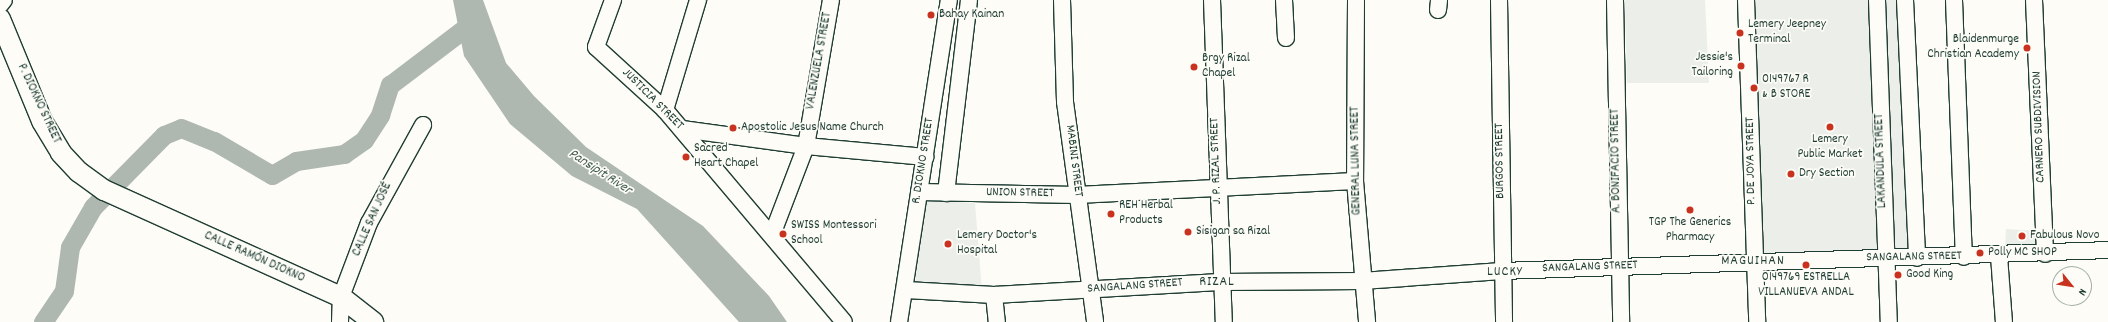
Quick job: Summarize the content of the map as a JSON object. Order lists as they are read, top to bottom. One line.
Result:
{"streets":{"main road":["P. DIOKNO STREET","CALLE RAMÓN DIOKNO"],"street":["VALENZUELA STREET","JUSTICIA STREET","CARNERO SUBDIVISION","R. DIOKNO STREET","MABINI STREET","J. P. RIZAL STREET","GENERAL LUNA STREET","BURGOS STREET","A. BONIFACIO STREET","P. DE JOYA STREET","LAKANDULA STREET","UNION STREET","CALLE SAN JOSÉ","SANGALANG STREET"]},"crossings":[["VALENZUELA STREET","JUSTICIA STREET"],["P. DIOKNO STREET","CALLE RAMÓN DIOKNO"],["CARNERO SUBDIVISION","SANGALANG STREET"],["R. DIOKNO STREET","UNION STREET"],["R. DIOKNO STREET","SANGALANG STREET"],["MABINI STREET","UNION STREET"],["MABINI STREET","SANGALANG STREET"],["J. P. RIZAL STREET","UNION STREET"],["J. P. RIZAL STREET","SANGALANG STREET"],["GENERAL LUNA STREET","UNION STREET"],["GENERAL LUNA STREET","SANGALANG STREET"],["BURGOS STREET","SANGALANG STREET"],["A. BONIFACIO STREET","SANGALANG STREET"],["P. DE JOYA STREET","SANGALANG STREET"],["LAKANDULA STREET","SANGALANG STREET"],["CALLE SAN JOSÉ","CALLE RAMÓN DIOKNO"]],"districts":["MAGUIHAN","LUCKY","RIZAL"],"water":["Pansipit River"],"places":["Bahay Kainan","Lemery Jeepney Terminal","Blaidenmurge Christian Academy","Jessie's Tailoring","Brgy Rizal Chapel","0149767 R & B STORE","Lemery Public Market","Apostolic Jesus Name Church","Sacred Heart Chapel","Dry Section","TGP The Generics Pharmacy","REH Herbal Products","Sisigan sa Rizal","SWISS Montessori School","Fabulous Novo","Lemery Doctor's Hospital","Polly MC SHOP","0149769 ESTRELLA VILLANUEVA ANDAL","Good King"],"north":"bottom right"}
